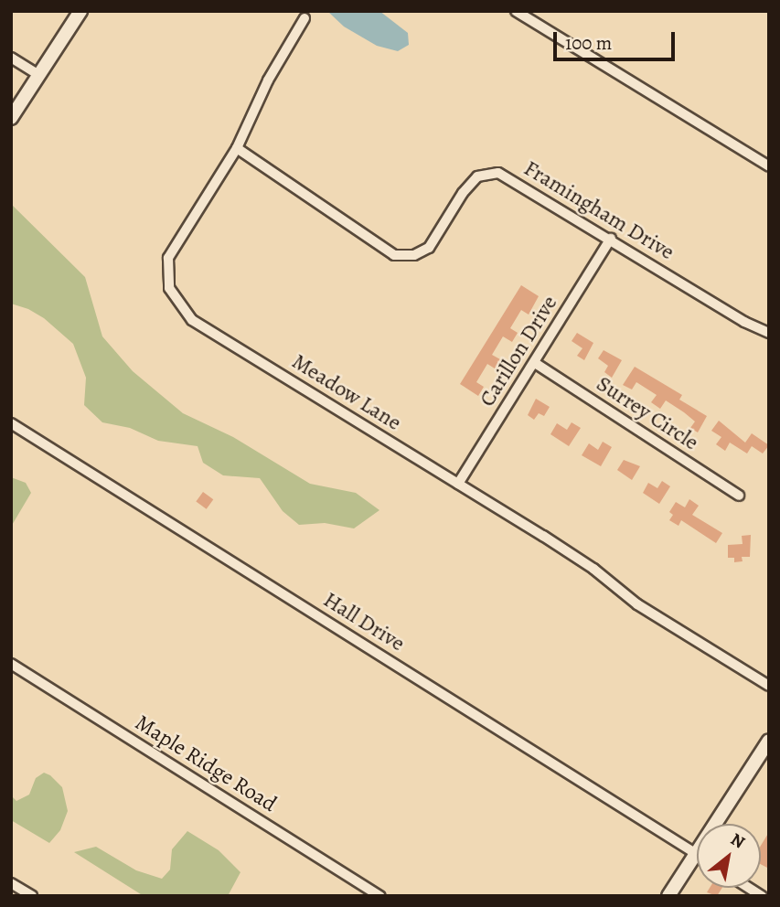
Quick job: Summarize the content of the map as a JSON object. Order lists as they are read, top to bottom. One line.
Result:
{"streets":{"street":["Framingham Drive","Carillon Drive","Meadow Lane","Surrey Circle","Hall Drive","Maple Ridge Road"]},"crossings":[["Framingham Drive","Carillon Drive"],["Framingham Drive","Meadow Lane"],["Carillon Drive","Meadow Lane"],["Carillon Drive","Surrey Circle"]],"scale_bar":"100 m","north":"top right"}
